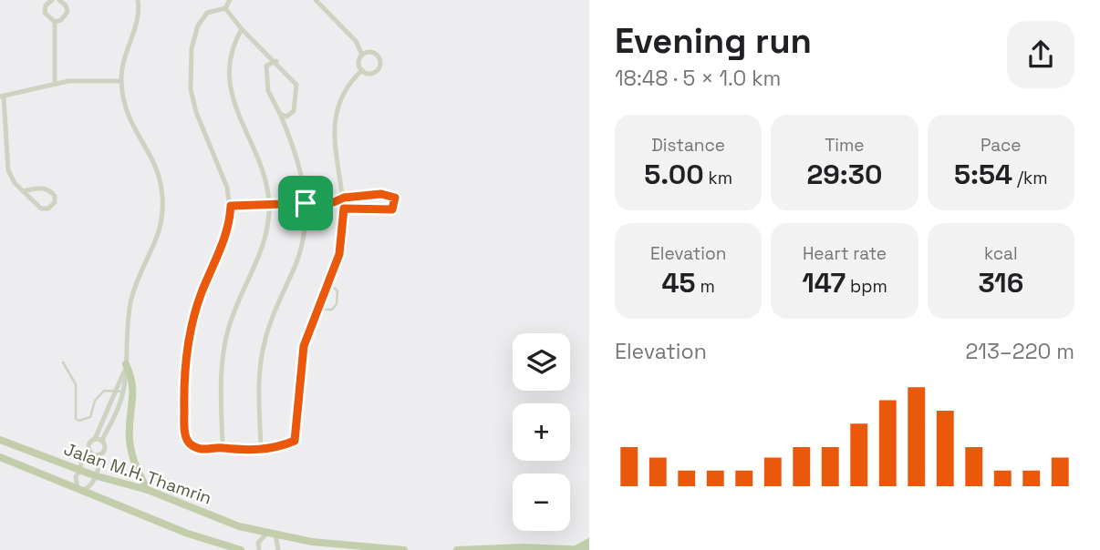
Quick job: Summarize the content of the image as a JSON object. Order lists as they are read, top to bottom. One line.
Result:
{"streets":{"main road":["Jalan M.H. Thamrin"]},"page":{"heading":["Evening run","18:48 · 5 × 1.0 km"],"stats":[["Distance","5.00 km"],["Time","29:30"],["Pace","5:54 /km"],["Elevation","45 m"],["Heart rate","147 bpm"],["kcal","316"]],"chart":["Elevation","213–220 m"],"map_buttons":["+","−"]}}
